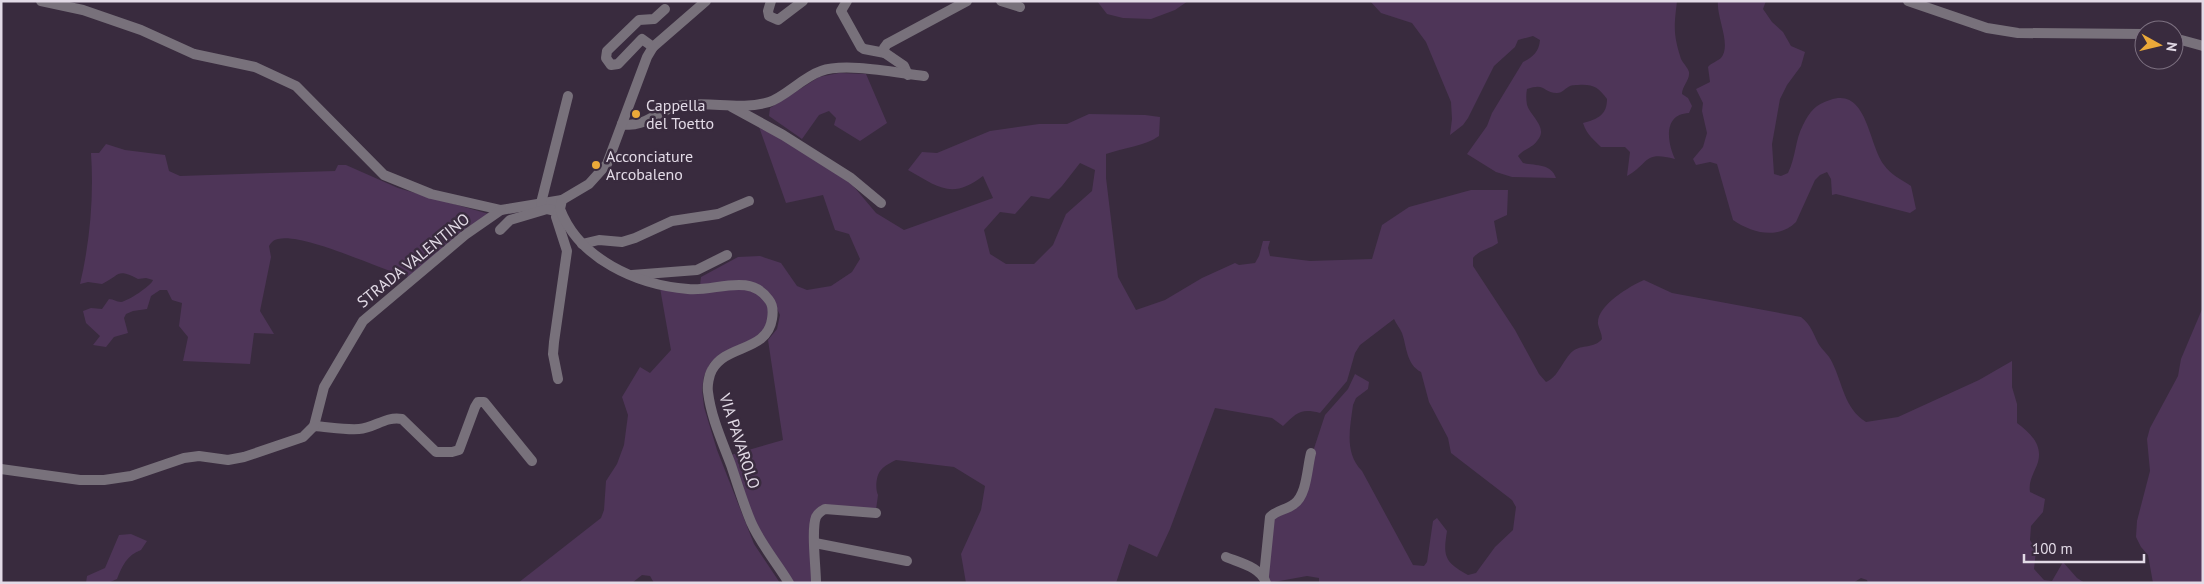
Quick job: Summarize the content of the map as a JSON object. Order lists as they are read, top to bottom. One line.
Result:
{"streets":{"street":["STRADA VALENTINO","VIA PAVAROLO"]},"places":["Cappella del Toetto","Acconciature Arcobaleno"],"scale_bar":"100 m","north":"right"}
